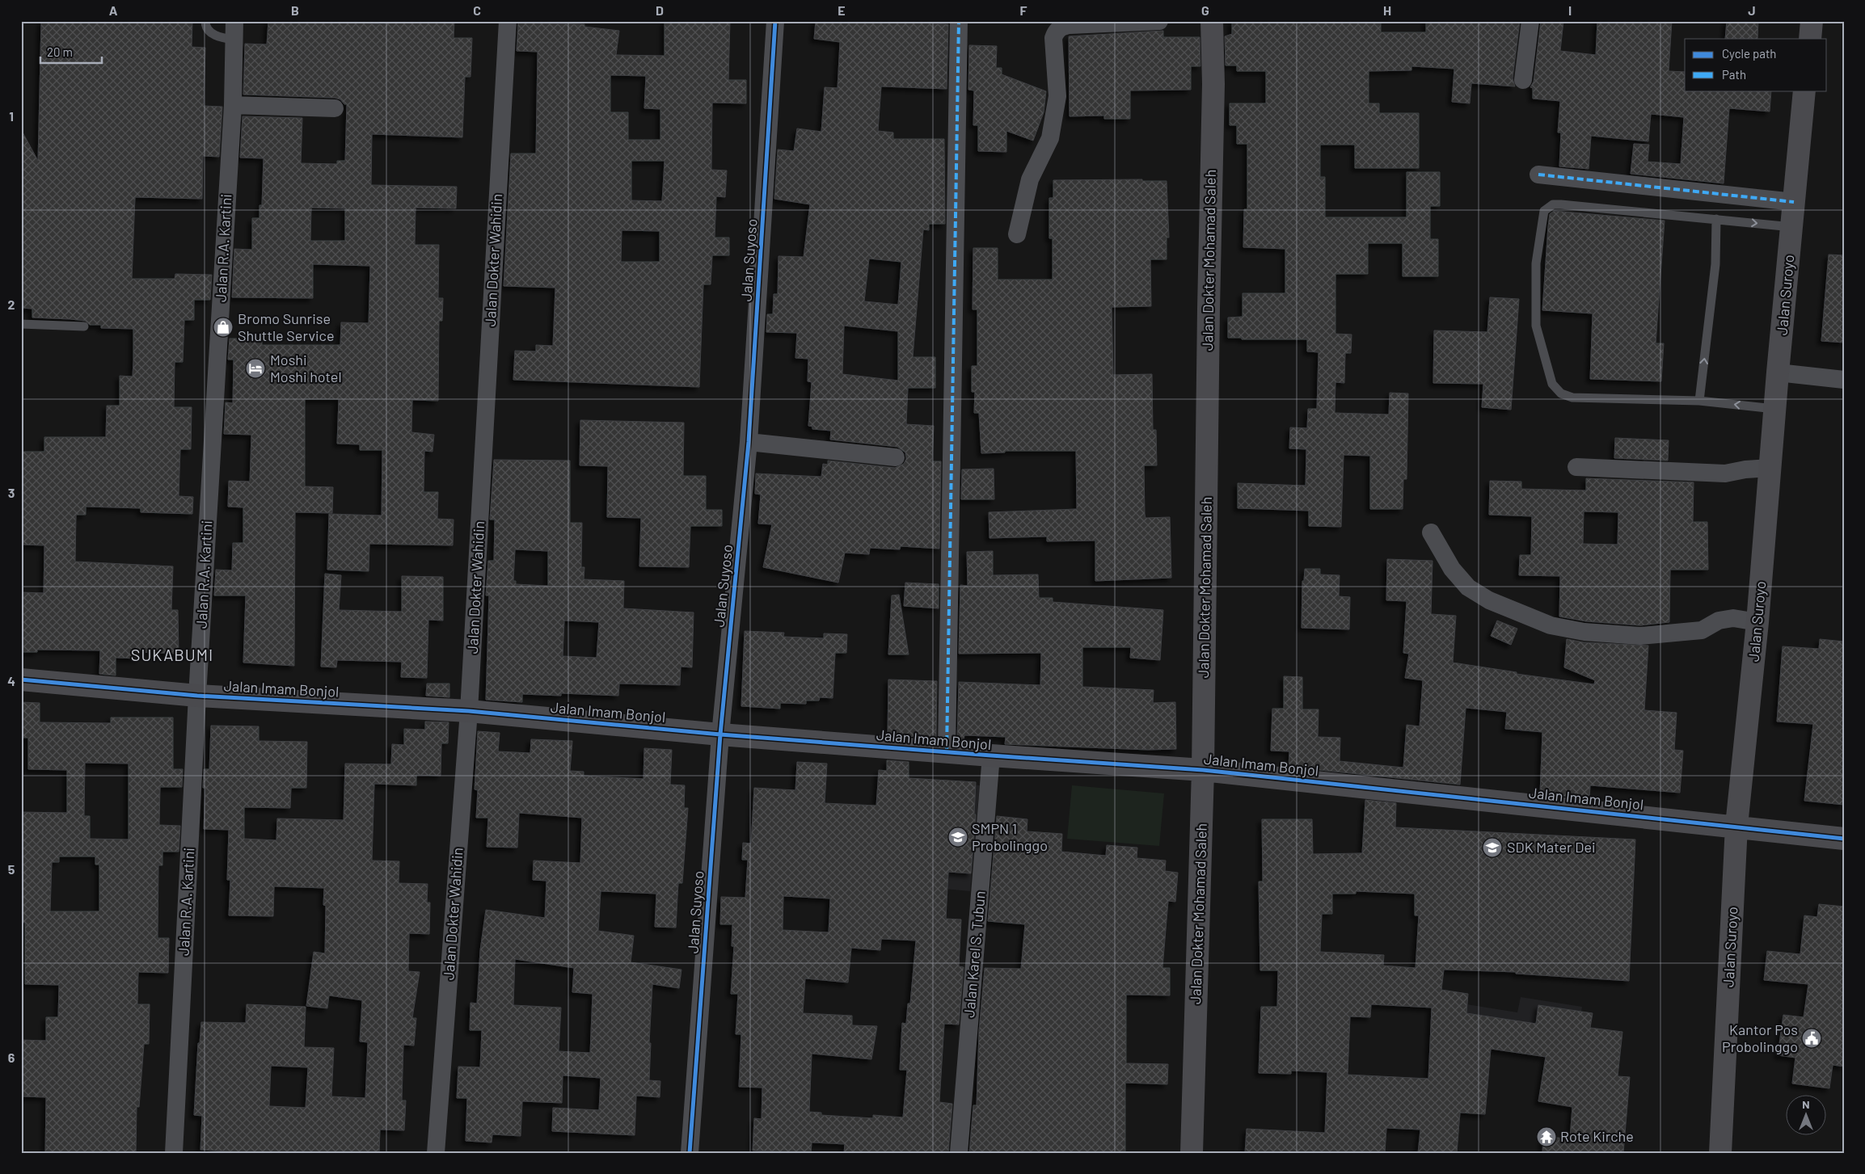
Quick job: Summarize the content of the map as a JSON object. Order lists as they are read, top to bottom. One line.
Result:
{"streets":{"main road":["Jalan Dokter Mohamad Saleh","Jalan Suroyo","Jalan Imam Bonjol"],"street":["Jalan R.A. Kartini","Jalan Dokter Wahidin","Jalan Suyoso","Jalan Karel S. Tubun"]},"crossings":[["Jalan R.A. Kartini","Jalan Imam Bonjol"],["Jalan Dokter Wahidin","Jalan Imam Bonjol"],["Jalan Suyoso","Jalan Imam Bonjol"],["Jalan Dokter Mohamad Saleh","Jalan Imam Bonjol"],["Jalan Suroyo","Jalan Imam Bonjol"],["Jalan Imam Bonjol","Jalan Karel S. Tubun"]],"districts":["SUKABUMI"],"places":{"shop":["Bromo Sunrise Shuttle Service"],"hotel":["Moshi Moshi hotel"],"school or university":["SMPN 1 Probolinggo","SDK Mater Dei"],"public building":["Kantor Pos Probolinggo"],"temple":["Rote Kirche"]},"legend":["Cycle path","Path"],"scale_bar":"20 m","north":"top","grid":{"columns":["A","B","C","D","E","F","G","H","I","J"],"rows":["1","2","3","4","5","6"]}}
